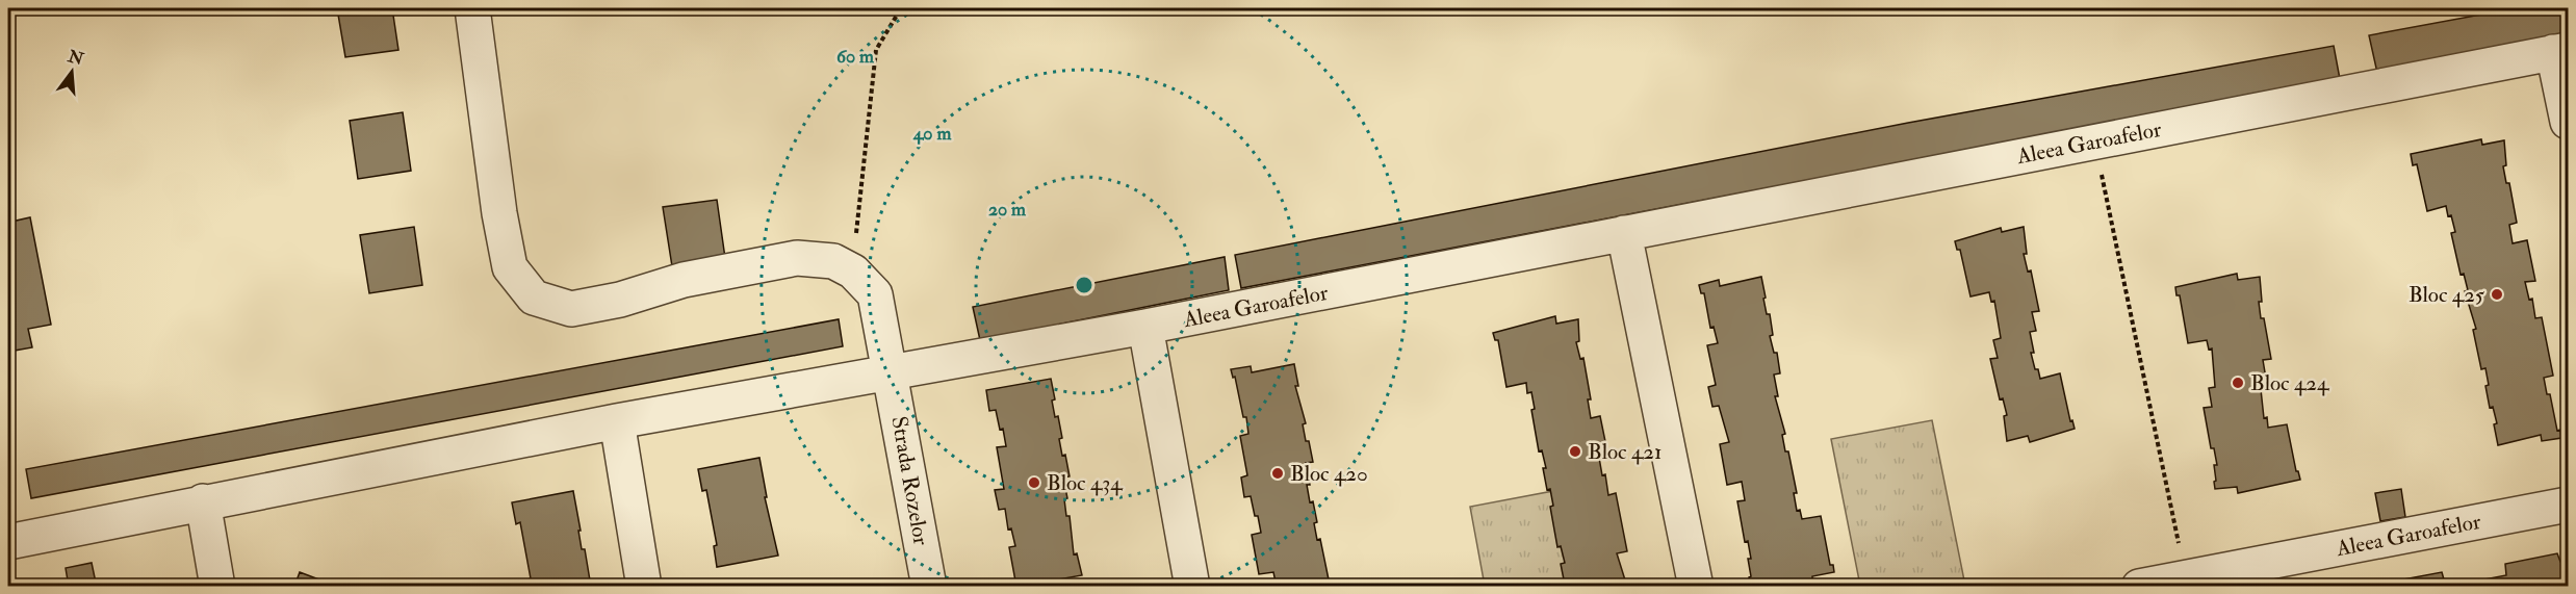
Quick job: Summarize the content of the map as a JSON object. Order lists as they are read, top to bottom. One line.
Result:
{"streets":{"street":["Aleea Garoafelor","Strada Rozelor"]},"crossings":[["Aleea Garoafelor","Strada Rozelor"]],"places":["Bloc 425","Bloc 424","Bloc 421","Bloc 420","Bloc 434"],"north":"top","rings":["60 m","40 m","20 m"]}
